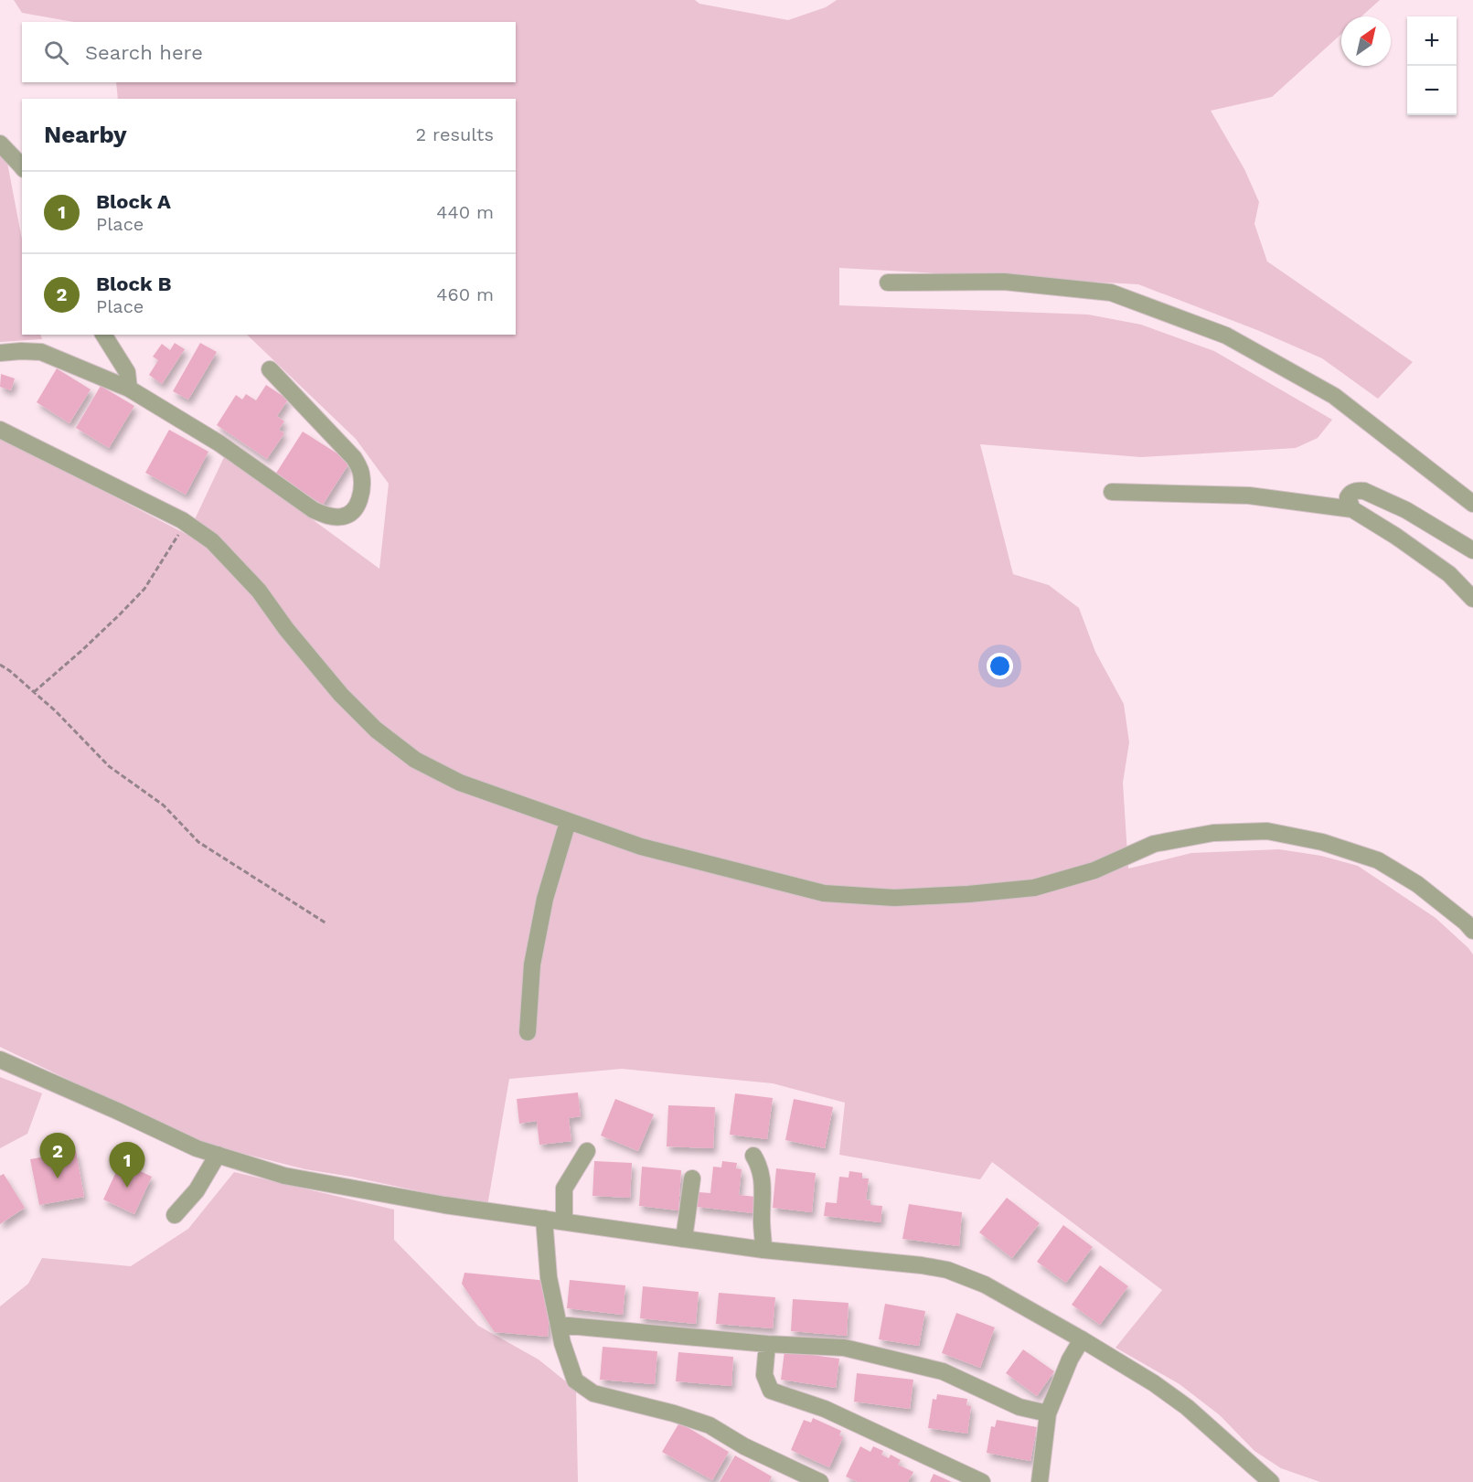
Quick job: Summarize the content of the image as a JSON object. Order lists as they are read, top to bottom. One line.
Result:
{"north":"top right","page":{"map_buttons":["+","−"],"search":"Search here","heading":["Nearby","2 results"],"list":[{"mark":"1","name":"Block A","note":"Place","value":"440 m"},{"mark":"2","name":"Block B","note":"Place","value":"460 m"}],"pins":["2","1"]}}
